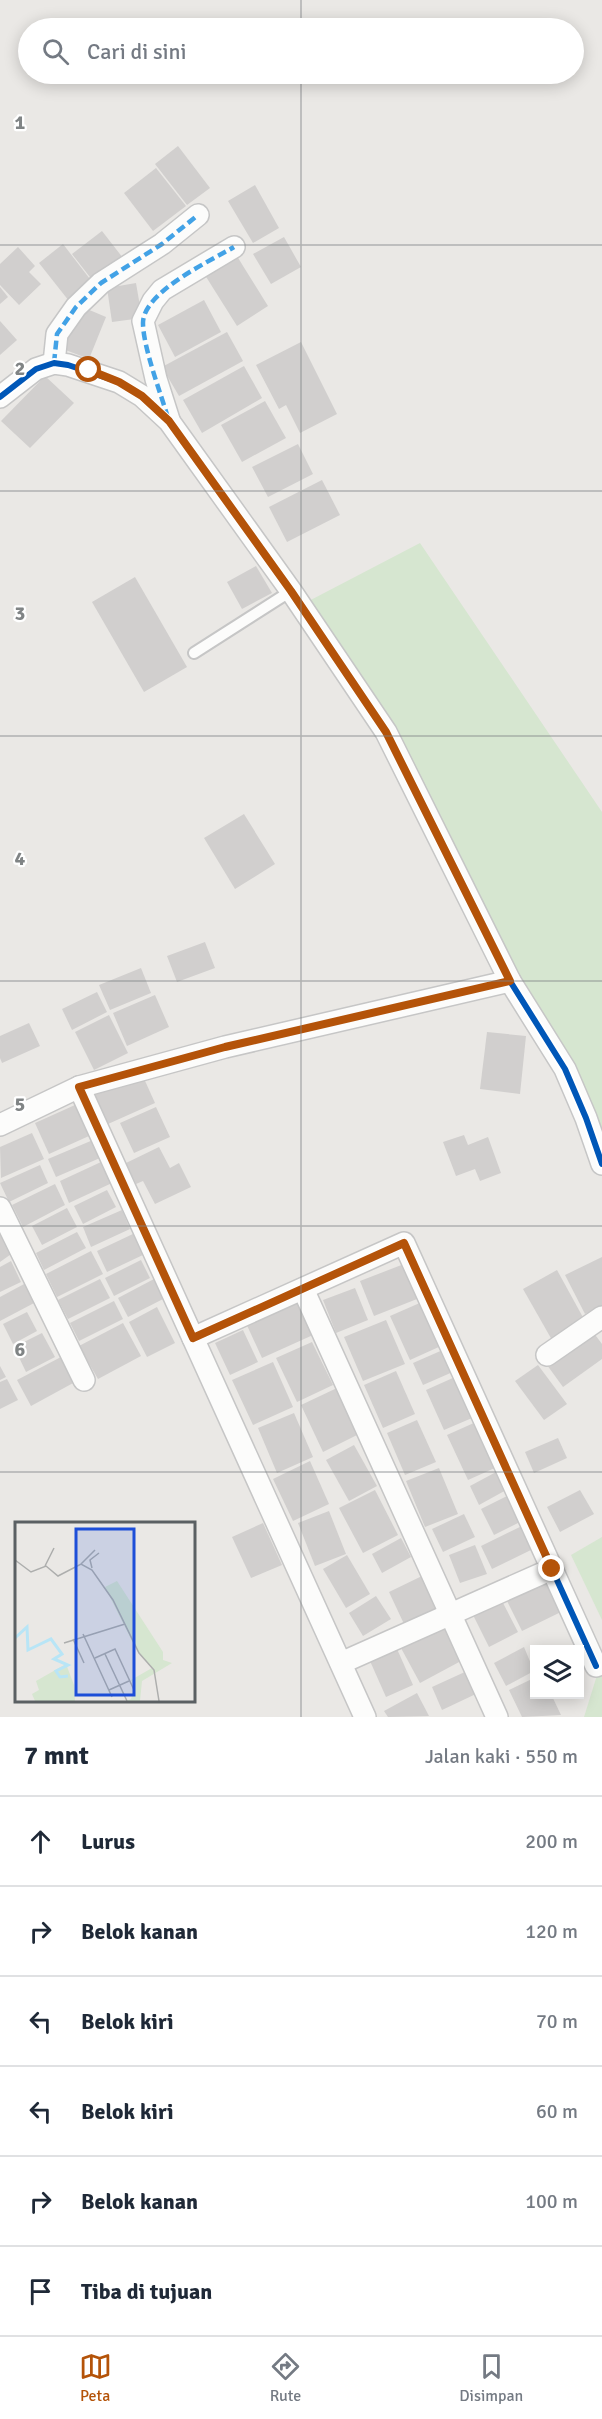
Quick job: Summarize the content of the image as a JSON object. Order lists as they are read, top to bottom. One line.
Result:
{"page":{"search":"Cari di sini","heading":["7 mnt","Jalan kaki · 550 m"],"list":[["Lurus","200 m"],["Belok kanan","120 m"],["Belok kiri","70 m"],["Belok kiri","60 m"],["Belok kanan","100 m"],"Tiba di tujuan"],"nav":["Peta","Rute","Disimpan"]},"grid":{"rows":["1","2","3","4","5","6"]}}
